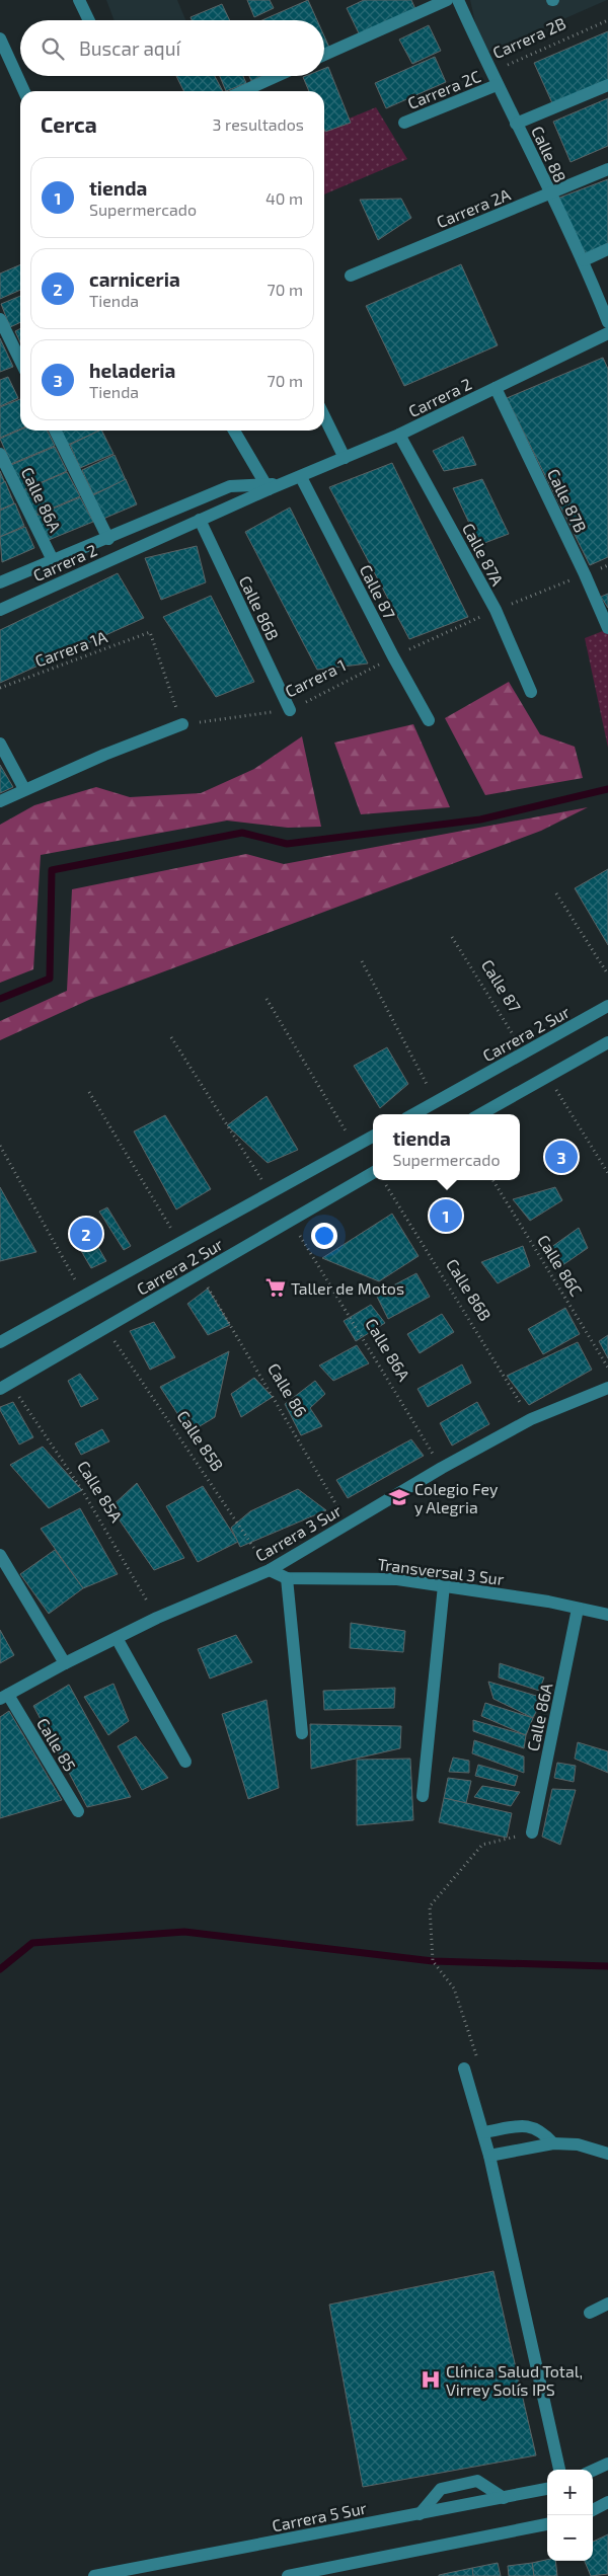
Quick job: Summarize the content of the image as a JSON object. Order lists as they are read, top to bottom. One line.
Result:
{"streets":{"street":["Carrera 2C","Calle 88","Carrera 2A","Carrera 2","Calle 86A","Calle 87B","Calle 87A","Calle 87","Calle 86B","Carrera 2 Sur","Carrera 3 Sur","Transversal 3 Sur","Calle 85","Carrera 5 Sur"],"path":["Carrera 2B","Carrera 1A","Carrera 1","Calle 86C","Calle 86","Calle 85B","Calle 85A"]},"crossings":[["Carrera 2B","Calle 88"],["Carrera 2C","Calle 88"],["Calle 88","Carrera 2A"],["Carrera 2","Calle 86A"],["Carrera 2","Calle 87B"],["Carrera 2","Calle 87A"],["Carrera 2","Calle 87"],["Carrera 2","Calle 86B"],["Calle 86A","Carrera 2 Sur"],["Calle 86A","Carrera 3 Sur"],["Calle 86A","Transversal 3 Sur"],["Calle 87B","Carrera 1"],["Calle 87A","Carrera 1"],["Calle 87","Carrera 1"],["Calle 87","Carrera 2 Sur"],["Calle 86B","Carrera 1"],["Calle 86B","Carrera 3 Sur"],["Carrera 1A","Carrera 1"],["Carrera 2 Sur","Calle 86"],["Carrera 2 Sur","Calle 85B"],["Carrera 2 Sur","Calle 85A"],["Calle 86","Carrera 3 Sur"],["Calle 85B","Carrera 3 Sur"],["Calle 85B","Transversal 3 Sur"],["Calle 85A","Carrera 3 Sur"],["Carrera 3 Sur","Transversal 3 Sur"],["Carrera 3 Sur","Calle 85"]],"places":{"supermarket":["Taller de Motos"],"school or university":["Colegio Fey y Alegria"],"hospital":["Clínica Salud Total, Virrey Solís IPS"]},"page":{"search":"Buscar aquí","heading":["Cerca","3 resultados"],"list":[{"mark":"1","name":"tienda","note":"Supermercado","value":"40 m"},{"mark":"2","name":"carniceria","note":"Tienda","value":"70 m"},{"mark":"3","name":"heladeria","note":"Tienda","value":"70 m"}],"popup":["tienda","Supermercado"],"pins":["3","1","2"],"map_buttons":["+","−"]}}
